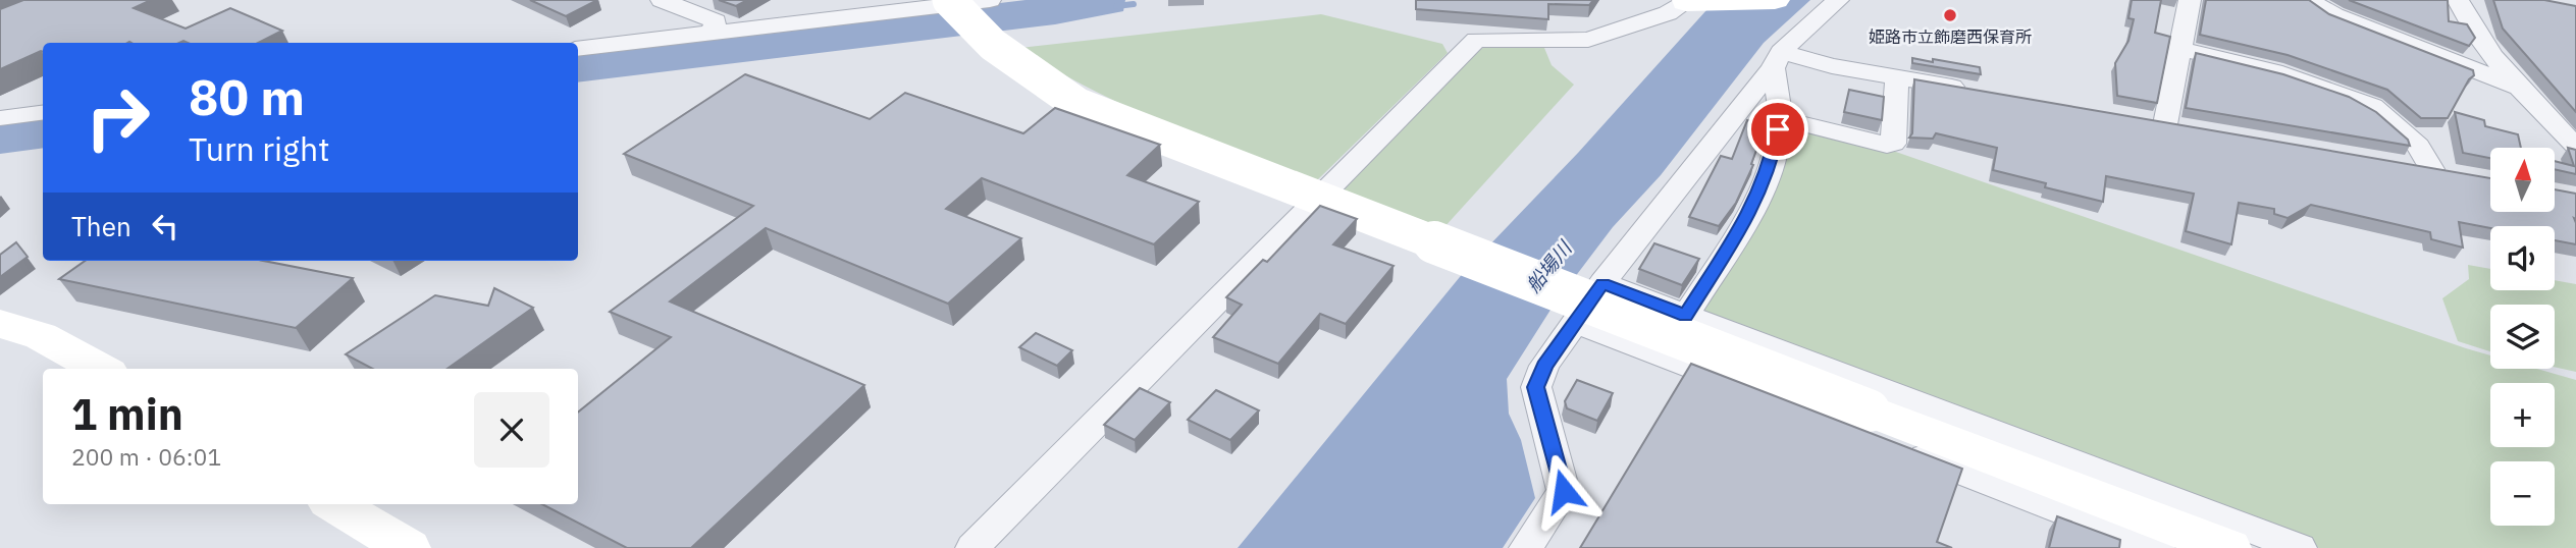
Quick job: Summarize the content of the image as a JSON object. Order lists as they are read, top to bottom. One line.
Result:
{"water":["船場川"],"places":["姫路市立飾磨西保育所"],"north":"top","page":{"turn":["80 m","Turn right"],"map_buttons":["+","−"],"then":"Then","heading":["1 min","200 m · 06:01"]}}
